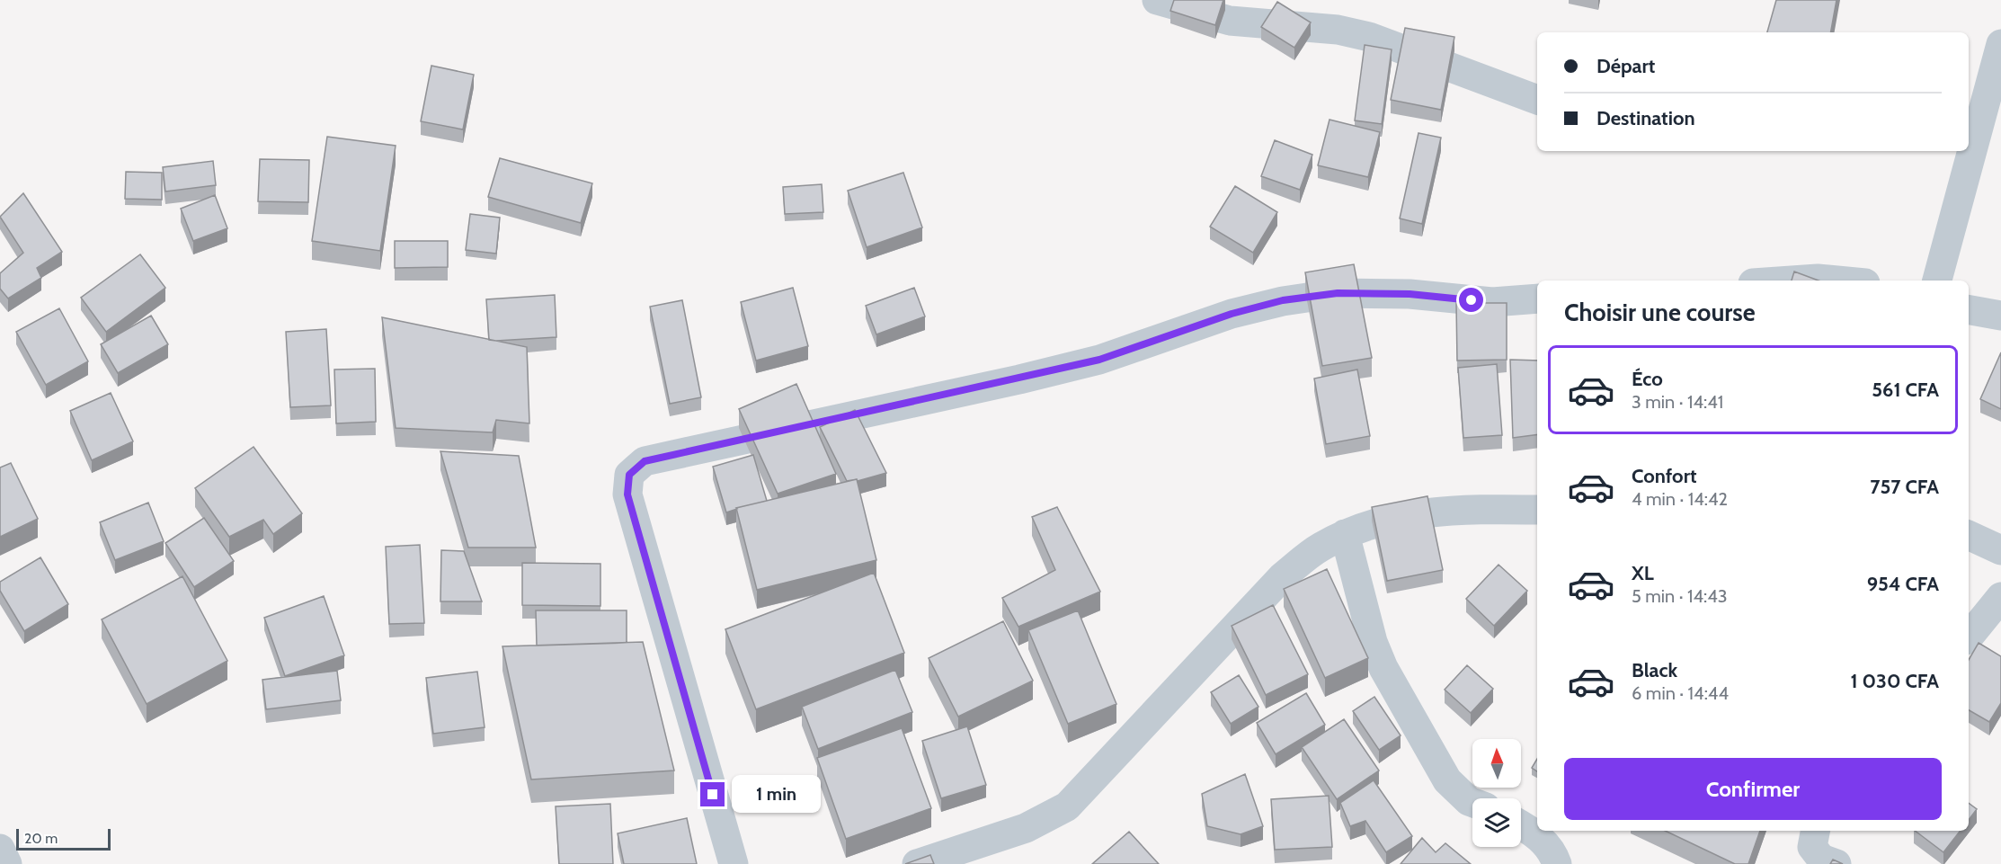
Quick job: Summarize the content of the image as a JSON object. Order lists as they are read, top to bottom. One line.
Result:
{"scale_bar":"20 m","north":"top","page":{"banner":["Départ","Destination"],"heading":"Choisir une course","list":[{"name":"Éco","note":"3 min · 14:41","value":"561 CFA"},{"name":"Confort","note":"4 min · 14:42","value":"757 CFA"},{"name":"XL","note":"5 min · 14:43","value":"954 CFA"},{"name":"Black","note":"6 min · 14:44","value":"1 030 CFA"}],"buttons":"Confirmer","bubble":"1 min","scale":"20 m"}}
